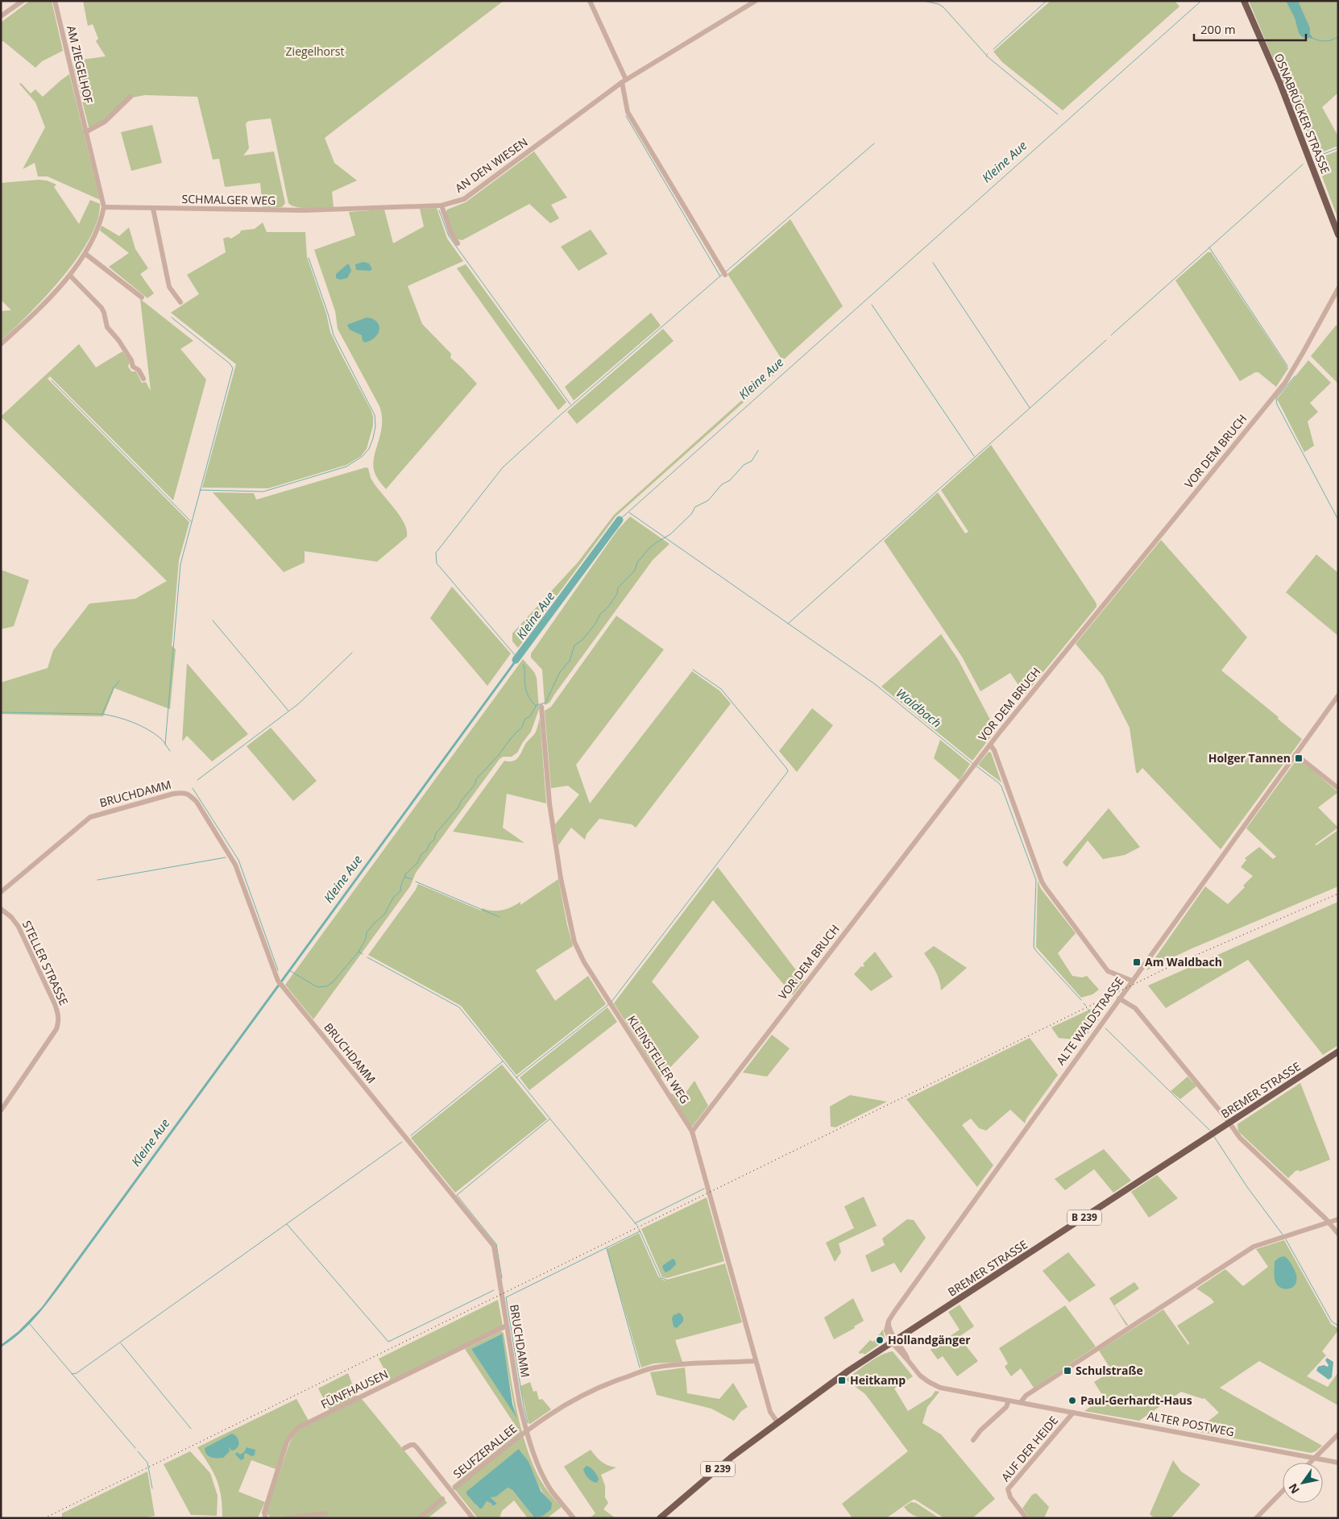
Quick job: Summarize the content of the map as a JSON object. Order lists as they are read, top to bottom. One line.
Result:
{"streets":{"main road":["OSNABRÜCKER STRASSE","BREMER STRASSE","B 239"],"street":["AM ZIEGELHOF","AN DEN WIESEN","SCHMALGER WEG","VOR DEM BRUCH","BRUCHDAMM","STELLER STRASSE","ALTE WALDSTRASSE","KLEINSTELLER WEG","FÜNFHAUSEN","ALTER POSTWEG","AUF DER HEIDE","SEUFZERALLEE"]},"crossings":[["AM ZIEGELHOF","SCHMALGER WEG"],["AN DEN WIESEN","SCHMALGER WEG"],["VOR DEM BRUCH","KLEINSTELLER WEG"],["BRUCHDAMM","FÜNFHAUSEN"],["BRUCHDAMM","SEUFZERALLEE"],["ALTE WALDSTRASSE","BREMER STRASSE"],["ALTE WALDSTRASSE","ALTER POSTWEG"],["KLEINSTELLER WEG","BREMER STRASSE"],["KLEINSTELLER WEG","SEUFZERALLEE"],["BREMER STRASSE","ALTER POSTWEG"],["ALTER POSTWEG","AUF DER HEIDE"]],"water":["Kleine Aue","Waldbach"],"parks":["Ziegelhorst"],"places":{"transit":["Holger Tannen","Am Waldbach","Schulstraße","Heitkamp"],"other":["Hollandgänger","Paul-Gerhardt-Haus"]},"scale_bar":"200 m","north":"bottom left"}
